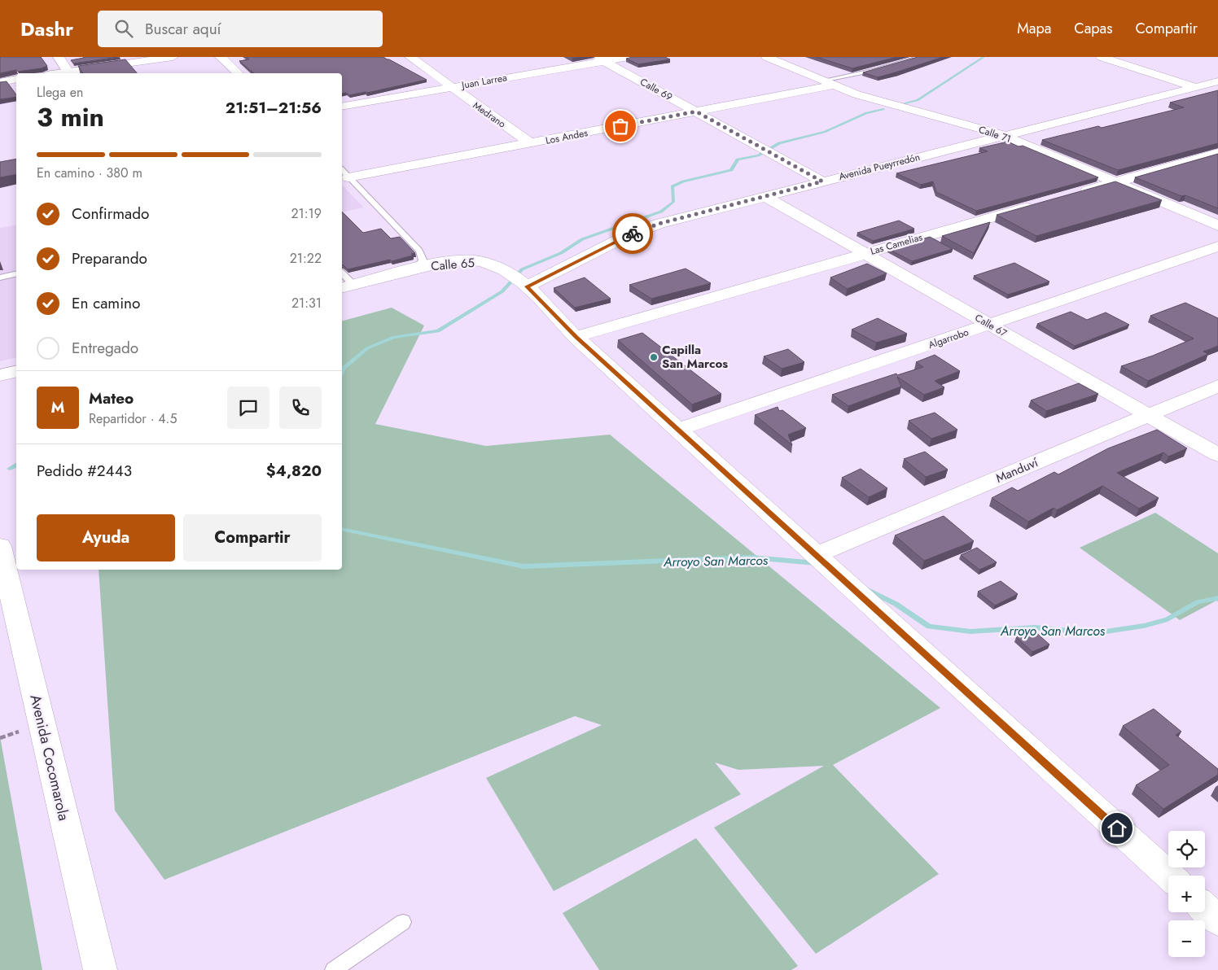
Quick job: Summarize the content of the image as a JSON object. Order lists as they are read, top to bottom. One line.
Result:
{"streets":{"street":["Juan Larrea","Calle 69","Medrano","Calle 71","Los Andes","Avenida Pueyrredón","Las Camelias","Calle 65","Calle 67","Algarrobo","Manduví","Avenida Cocomarola"]},"crossings":[["Juan Larrea","Calle 69"],["Juan Larrea","Medrano"],["Calle 69","Los Andes"],["Calle 69","Avenida Pueyrredón"],["Medrano","Los Andes"],["Calle 71","Los Andes"],["Calle 71","Avenida Pueyrredón"],["Avenida Pueyrredón","Calle 65"],["Avenida Pueyrredón","Calle 67"],["Las Camelias","Calle 65"],["Las Camelias","Calle 67"],["Calle 65","Algarrobo"],["Calle 65","Manduví"],["Calle 67","Algarrobo"],["Calle 67","Manduví"]],"water":["Arroyo San Marcos"],"places":["Capilla San Marcos"],"page":{"header":"Dashr","search":"Buscar aquí","nav":["Mapa","Capas","Compartir"],"heading":["3 min","Llega en","21:51–21:56"],"panel":["Mateo","Repartidor · 4.5","Pedido #2443","$4,820"],"bar":"En camino · 380 m","list":[["Confirmado","21:19"],["Preparando","21:22"],["En camino","21:31"],"Entregado"],"round":"M","buttons":["Ayuda","Compartir"],"map_buttons":["+","−"]}}
